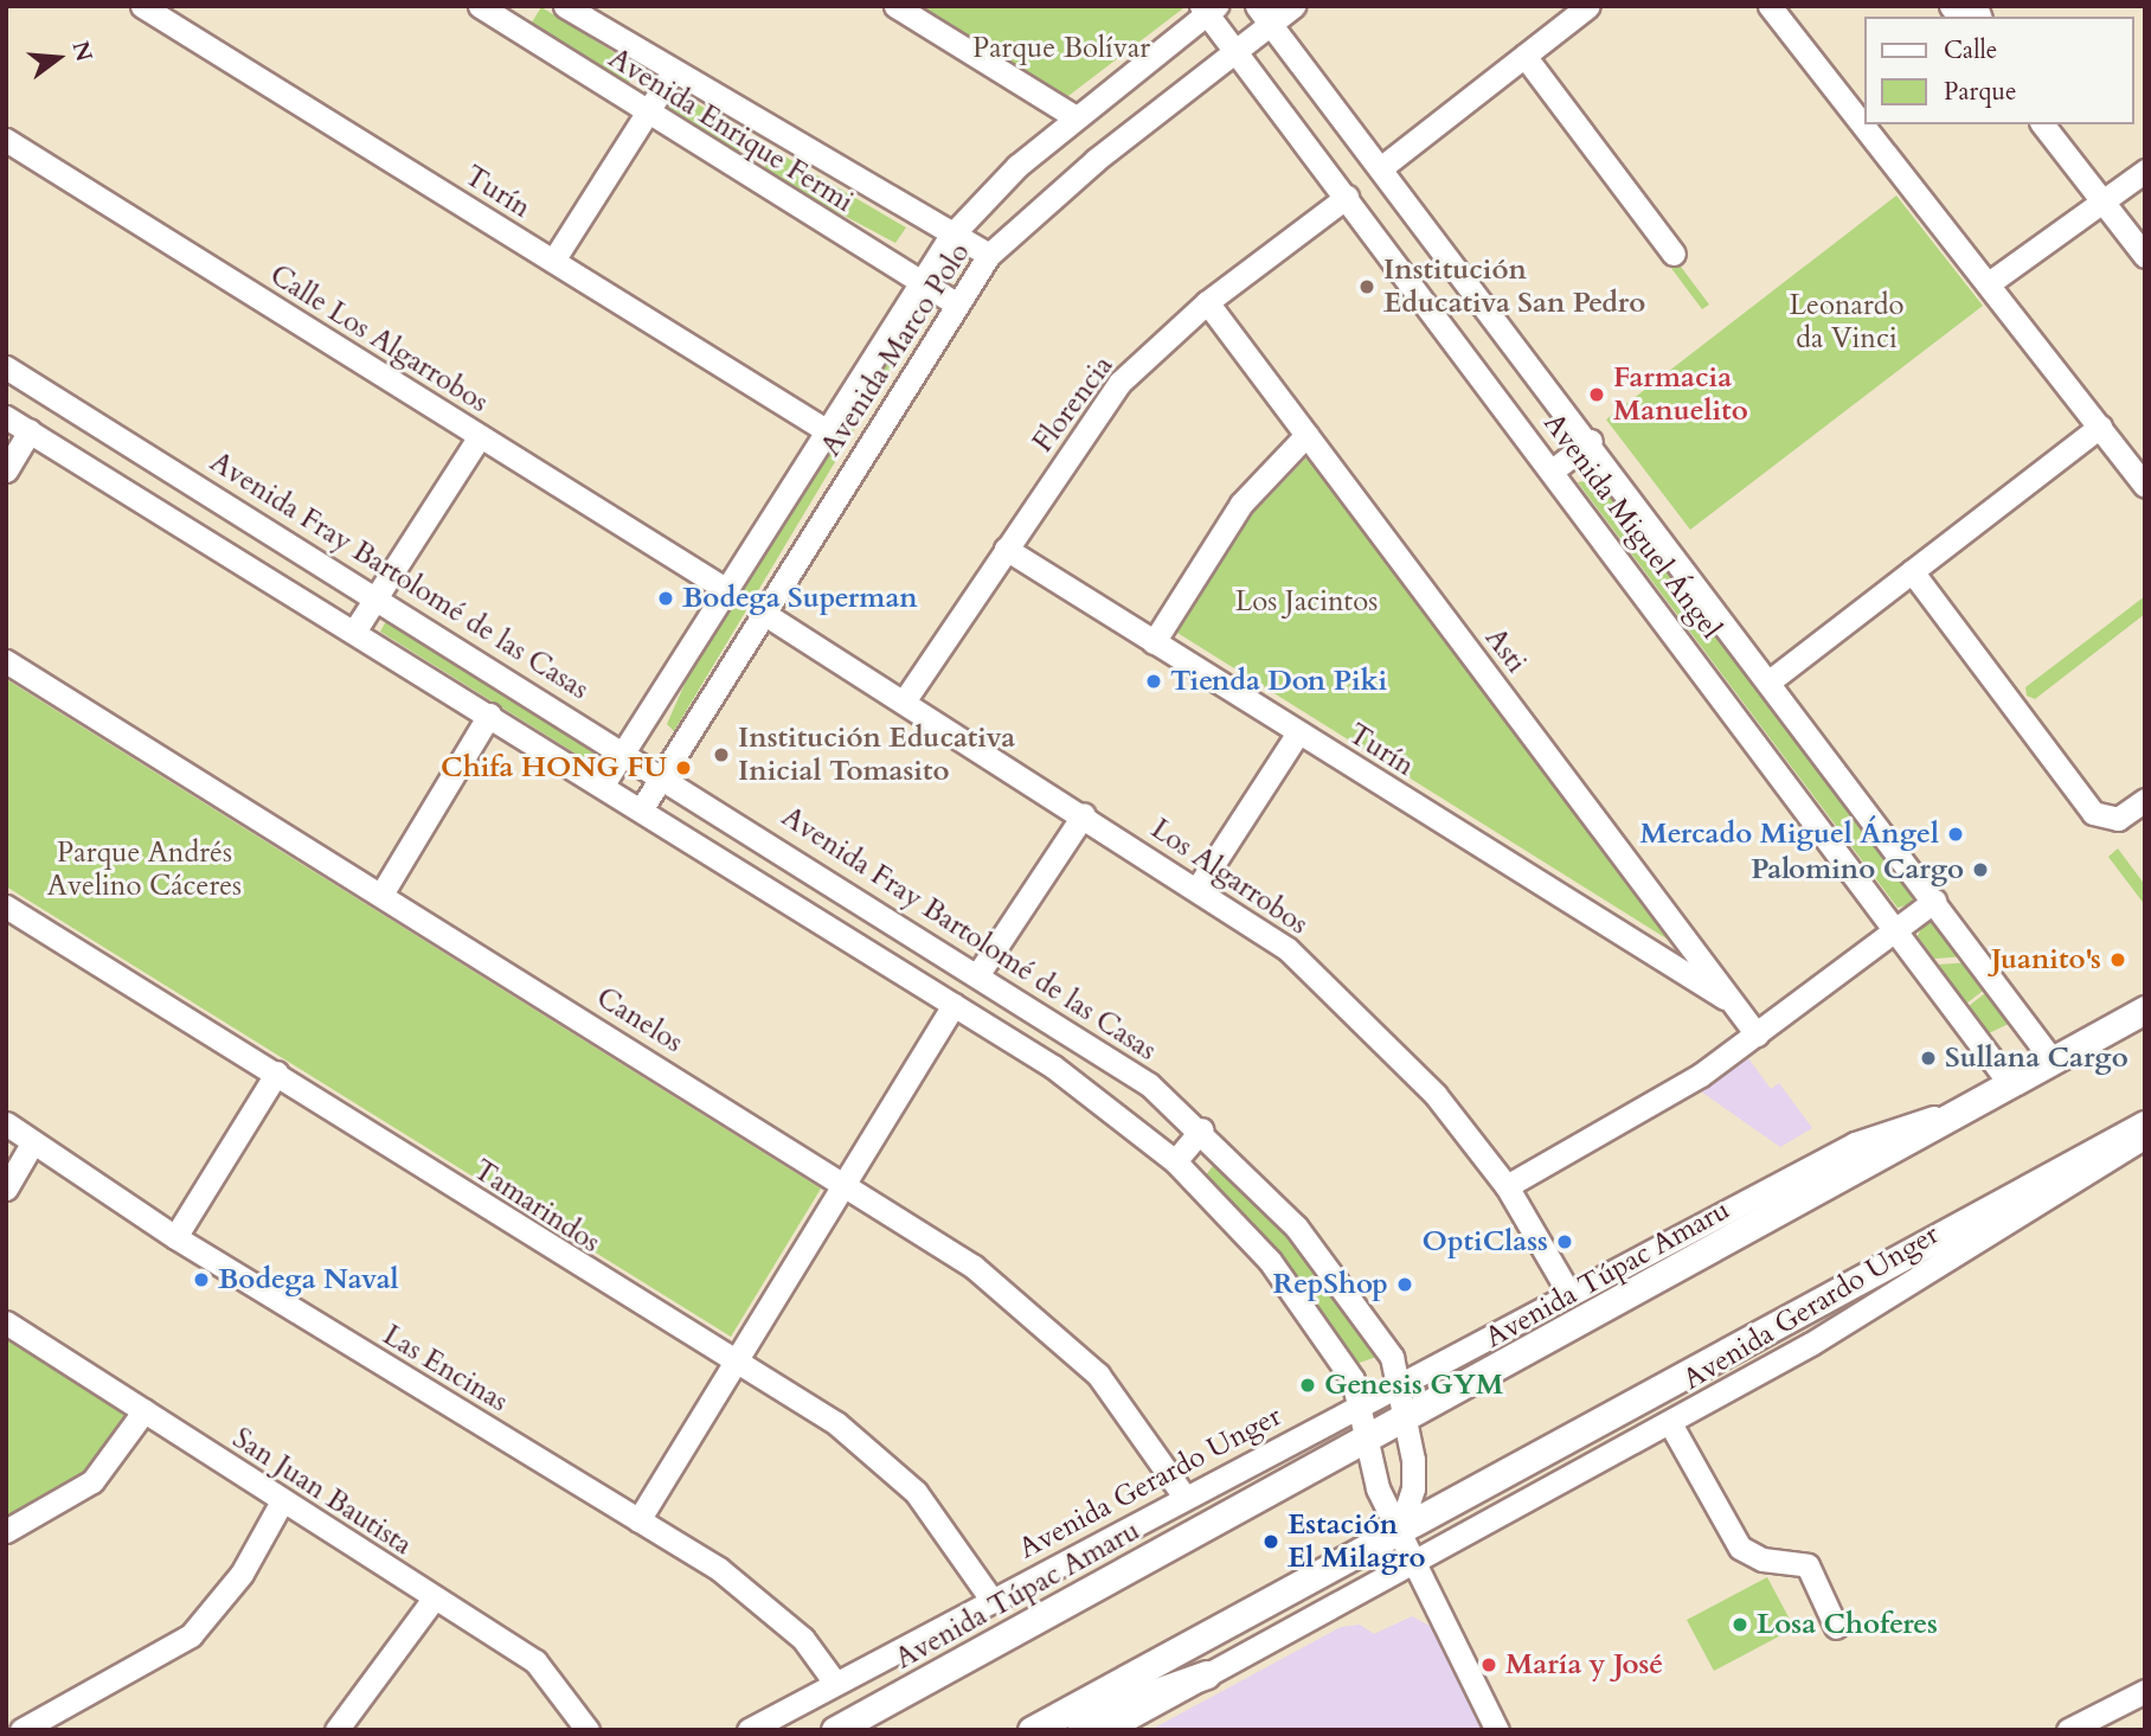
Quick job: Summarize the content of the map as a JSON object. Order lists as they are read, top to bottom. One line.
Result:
{"streets":{"main road":["Avenida Túpac Amaru"],"street":["Avenida Enrique Fermi","Turín","Calle Los Algarrobos","Avenida Marco Polo","Florencia","Avenida Miguel Ángel","Avenida Fray Bartolomé de las Casas","Asti","Los Algarrobos","Canelos","Tamarindos","Avenida Gerardo Unger","Las Encinas","San Juan Bautista"]},"crossings":[["Avenida Enrique Fermi","Avenida Marco Polo"],["Turín","Avenida Marco Polo"],["Turín","Florencia"],["Turín","Asti"],["Calle Los Algarrobos","Avenida Marco Polo"],["Avenida Marco Polo","Avenida Miguel Ángel"],["Avenida Marco Polo","Avenida Fray Bartolomé de las Casas"],["Avenida Marco Polo","Los Algarrobos"],["Florencia","Avenida Miguel Ángel"],["Florencia","Asti"],["Florencia","Los Algarrobos"],["Avenida Miguel Ángel","Avenida Túpac Amaru"],["Avenida Fray Bartolomé de las Casas","Avenida Túpac Amaru"],["Avenida Fray Bartolomé de las Casas","Avenida Gerardo Unger"],["Los Algarrobos","Avenida Gerardo Unger"],["Canelos","Avenida Gerardo Unger"],["Tamarindos","Avenida Gerardo Unger"],["Avenida Túpac Amaru","Avenida Gerardo Unger"],["Avenida Gerardo Unger","Las Encinas"]],"parks":["Parque Bolívar","Leonardo da Vinci","Los Jacintos","Parque Andrés Avelino Cáceres"],"places":["Institución Educativa San Pedro","Farmacia Manuelito","Bodega Superman","Tienda Don Piki","Institución Educativa Inicial Tomasito","Chifa HONG FU","Mercado Miguel Ángel","Palomino Cargo","Juanito's","Sullana Cargo","OptiClass","Bodega Naval","RepShop","Genesis GYM","Estación El Milagro","Losa Choferes","María y José"],"legend":["Calle","Parque"],"north":"right"}
